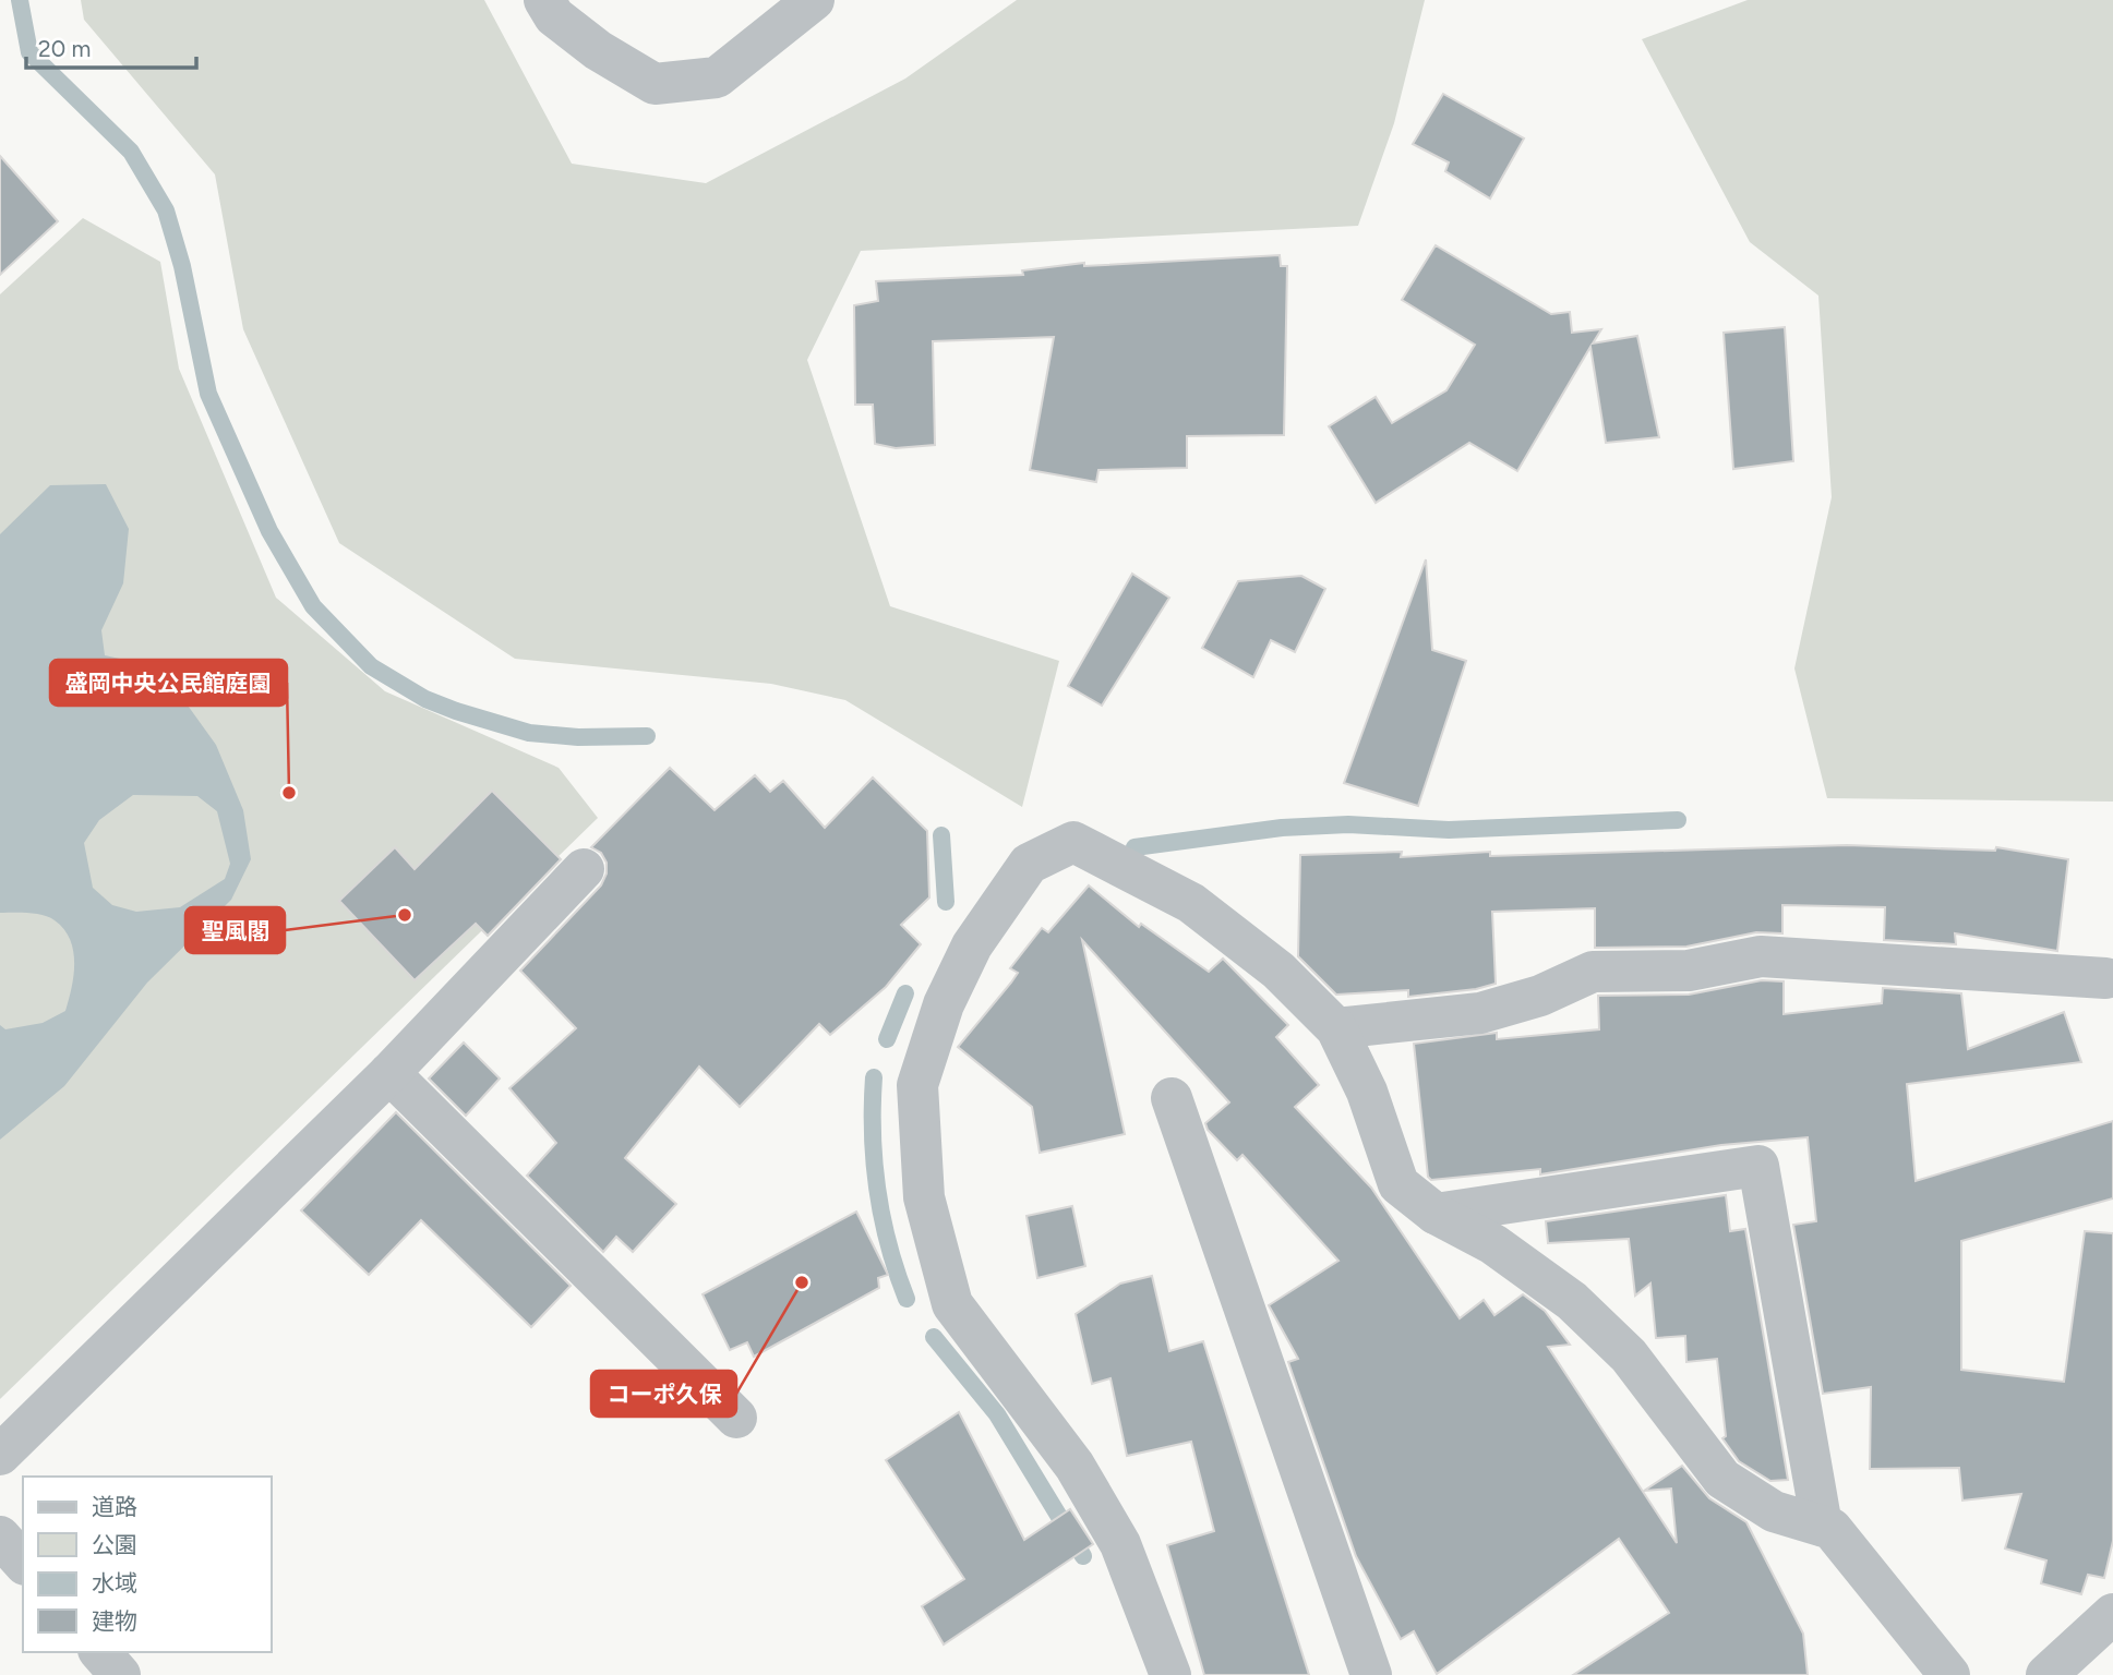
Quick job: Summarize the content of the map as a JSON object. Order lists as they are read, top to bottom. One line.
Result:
{"places":["盛岡中央公民館庭園","聖風閣","コーポ久保"],"legend":["道路","公園","水域","建物"],"scale_bar":"20 m"}
